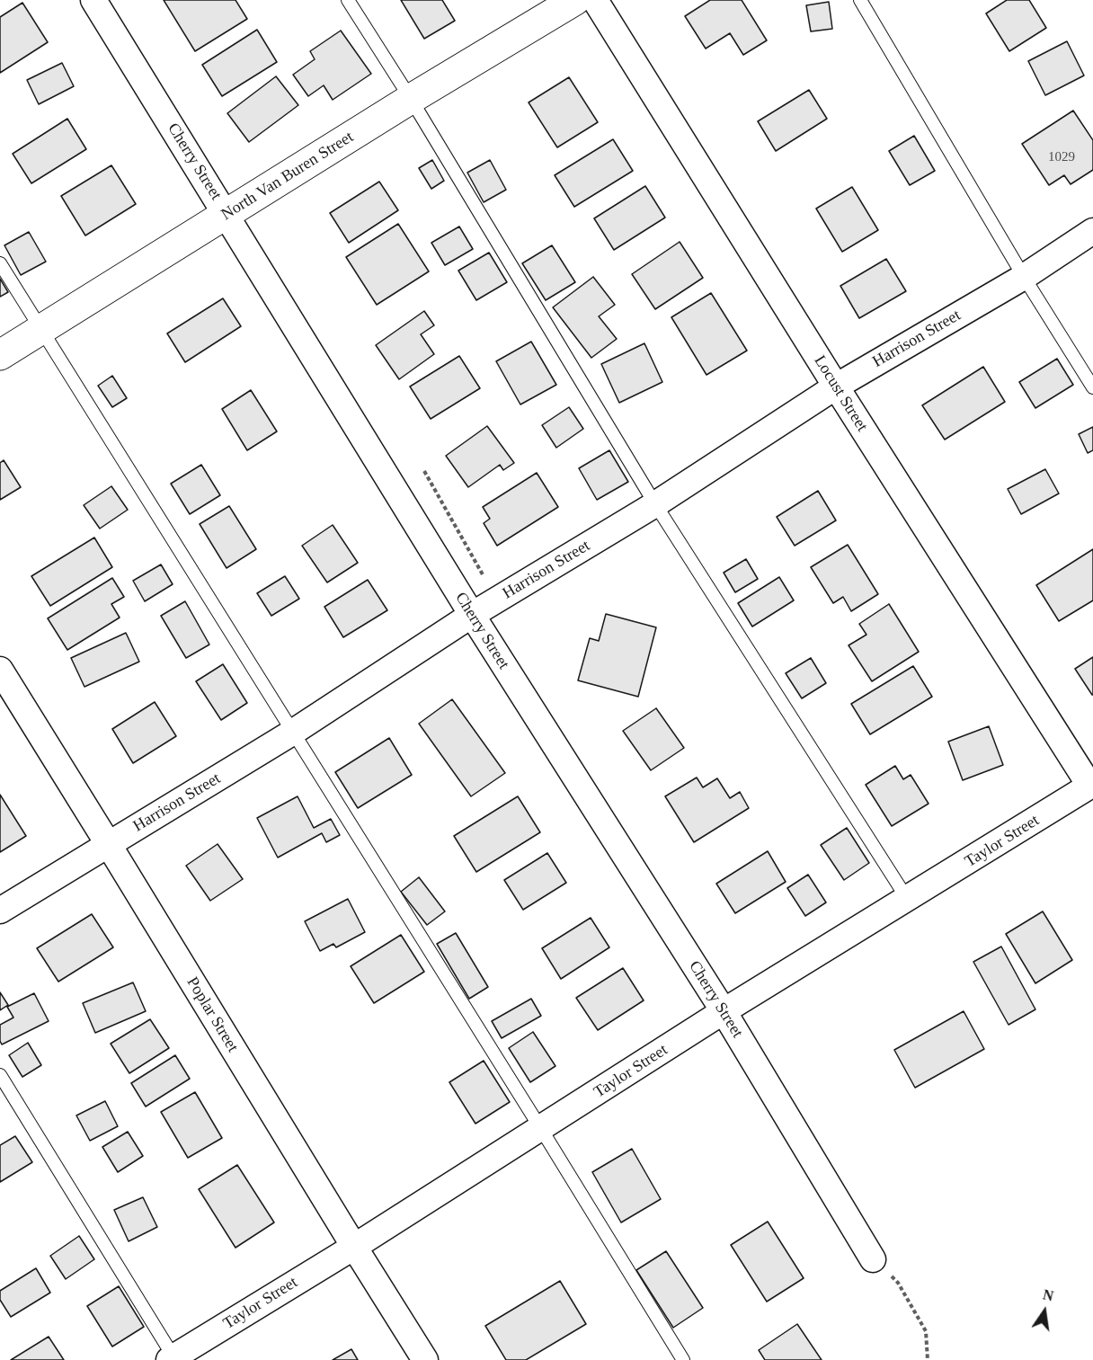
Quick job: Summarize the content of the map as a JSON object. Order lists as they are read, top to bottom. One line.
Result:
{"streets":{"street":["Cherry Street","North Van Buren Street","Harrison Street","Locust Street","Taylor Street","Poplar Street"]},"crossings":[["Cherry Street","North Van Buren Street"],["Cherry Street","Harrison Street"],["Cherry Street","Taylor Street"],["Harrison Street","Locust Street"],["Harrison Street","Poplar Street"],["Locust Street","Taylor Street"],["Taylor Street","Poplar Street"]],"house_numbers":["1029"],"north":"top"}
